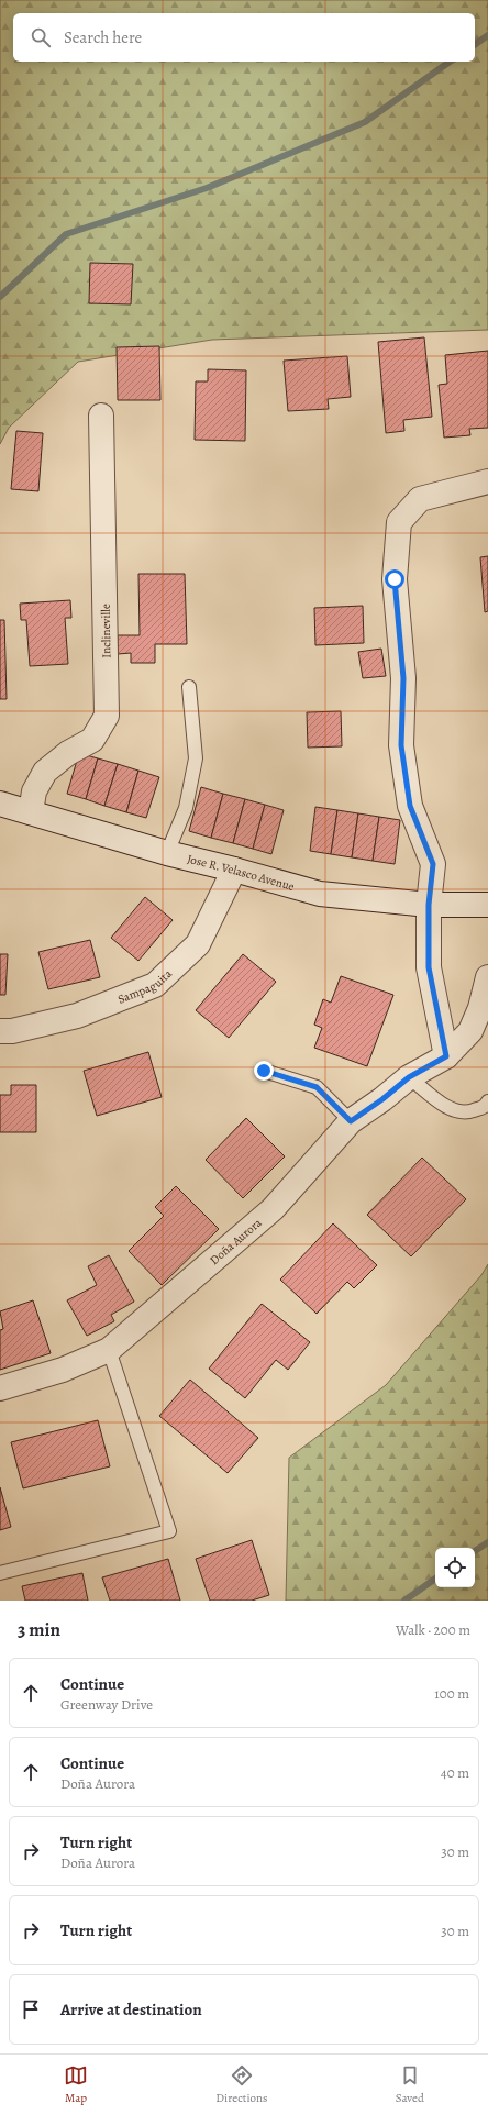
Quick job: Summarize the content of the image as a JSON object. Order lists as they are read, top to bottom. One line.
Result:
{"streets":{"street":["Inclineville","Jose R. Velasco Avenue","Sampaguita","Doña Aurora"]},"crossings":[["Inclineville","Jose R. Velasco Avenue"],["Jose R. Velasco Avenue","Sampaguita"]],"page":{"search":"Search here","heading":["3 min","Walk · 200 m"],"list":[["Continue","Greenway Drive","100 m"],["Continue","Doña Aurora","40 m"],["Turn right","Doña Aurora","30 m"],["Turn right","30 m"],"Arrive at destination"],"nav":["Map","Directions","Saved"]}}
